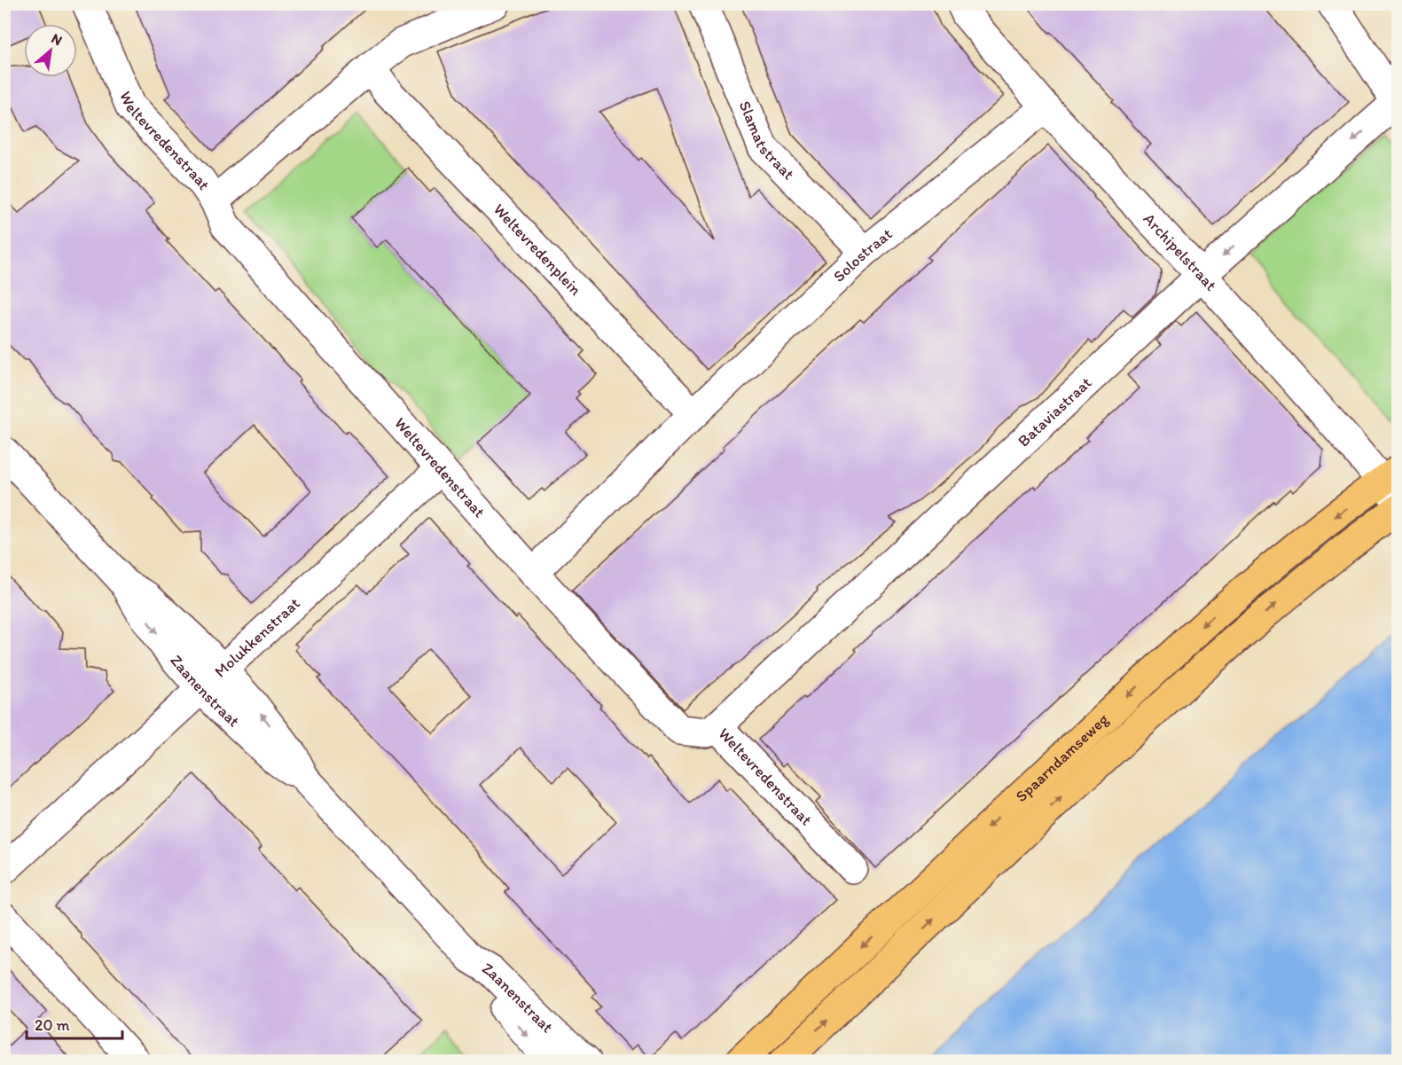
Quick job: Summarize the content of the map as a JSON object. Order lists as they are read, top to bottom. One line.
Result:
{"streets":{"main road":["Spaarndamseweg"],"street":["Slamatstraat","Weltevredenstraat","Weltevredenplein","Archipelstraat","Solostraat","Bataviastraat","Molukkenstraat","Zaanenstraat"]},"crossings":[["Slamatstraat","Solostraat"],["Weltevredenstraat","Bataviastraat"],["Weltevredenstraat","Molukkenstraat"],["Weltevredenplein","Solostraat"],["Archipelstraat","Solostraat"],["Archipelstraat","Bataviastraat"],["Archipelstraat","Spaarndamseweg"],["Molukkenstraat","Zaanenstraat"]],"scale_bar":"20 m","north":"top right"}
